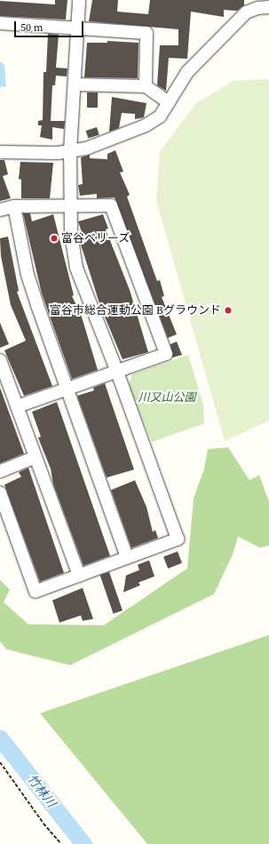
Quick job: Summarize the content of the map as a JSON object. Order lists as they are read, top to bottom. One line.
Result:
{"water":["竹林川"],"parks":["川又山公園"],"places":["富谷ベリーズ","富谷市総合運動公園 Bグラウンド"],"scale_bar":"50 m"}
